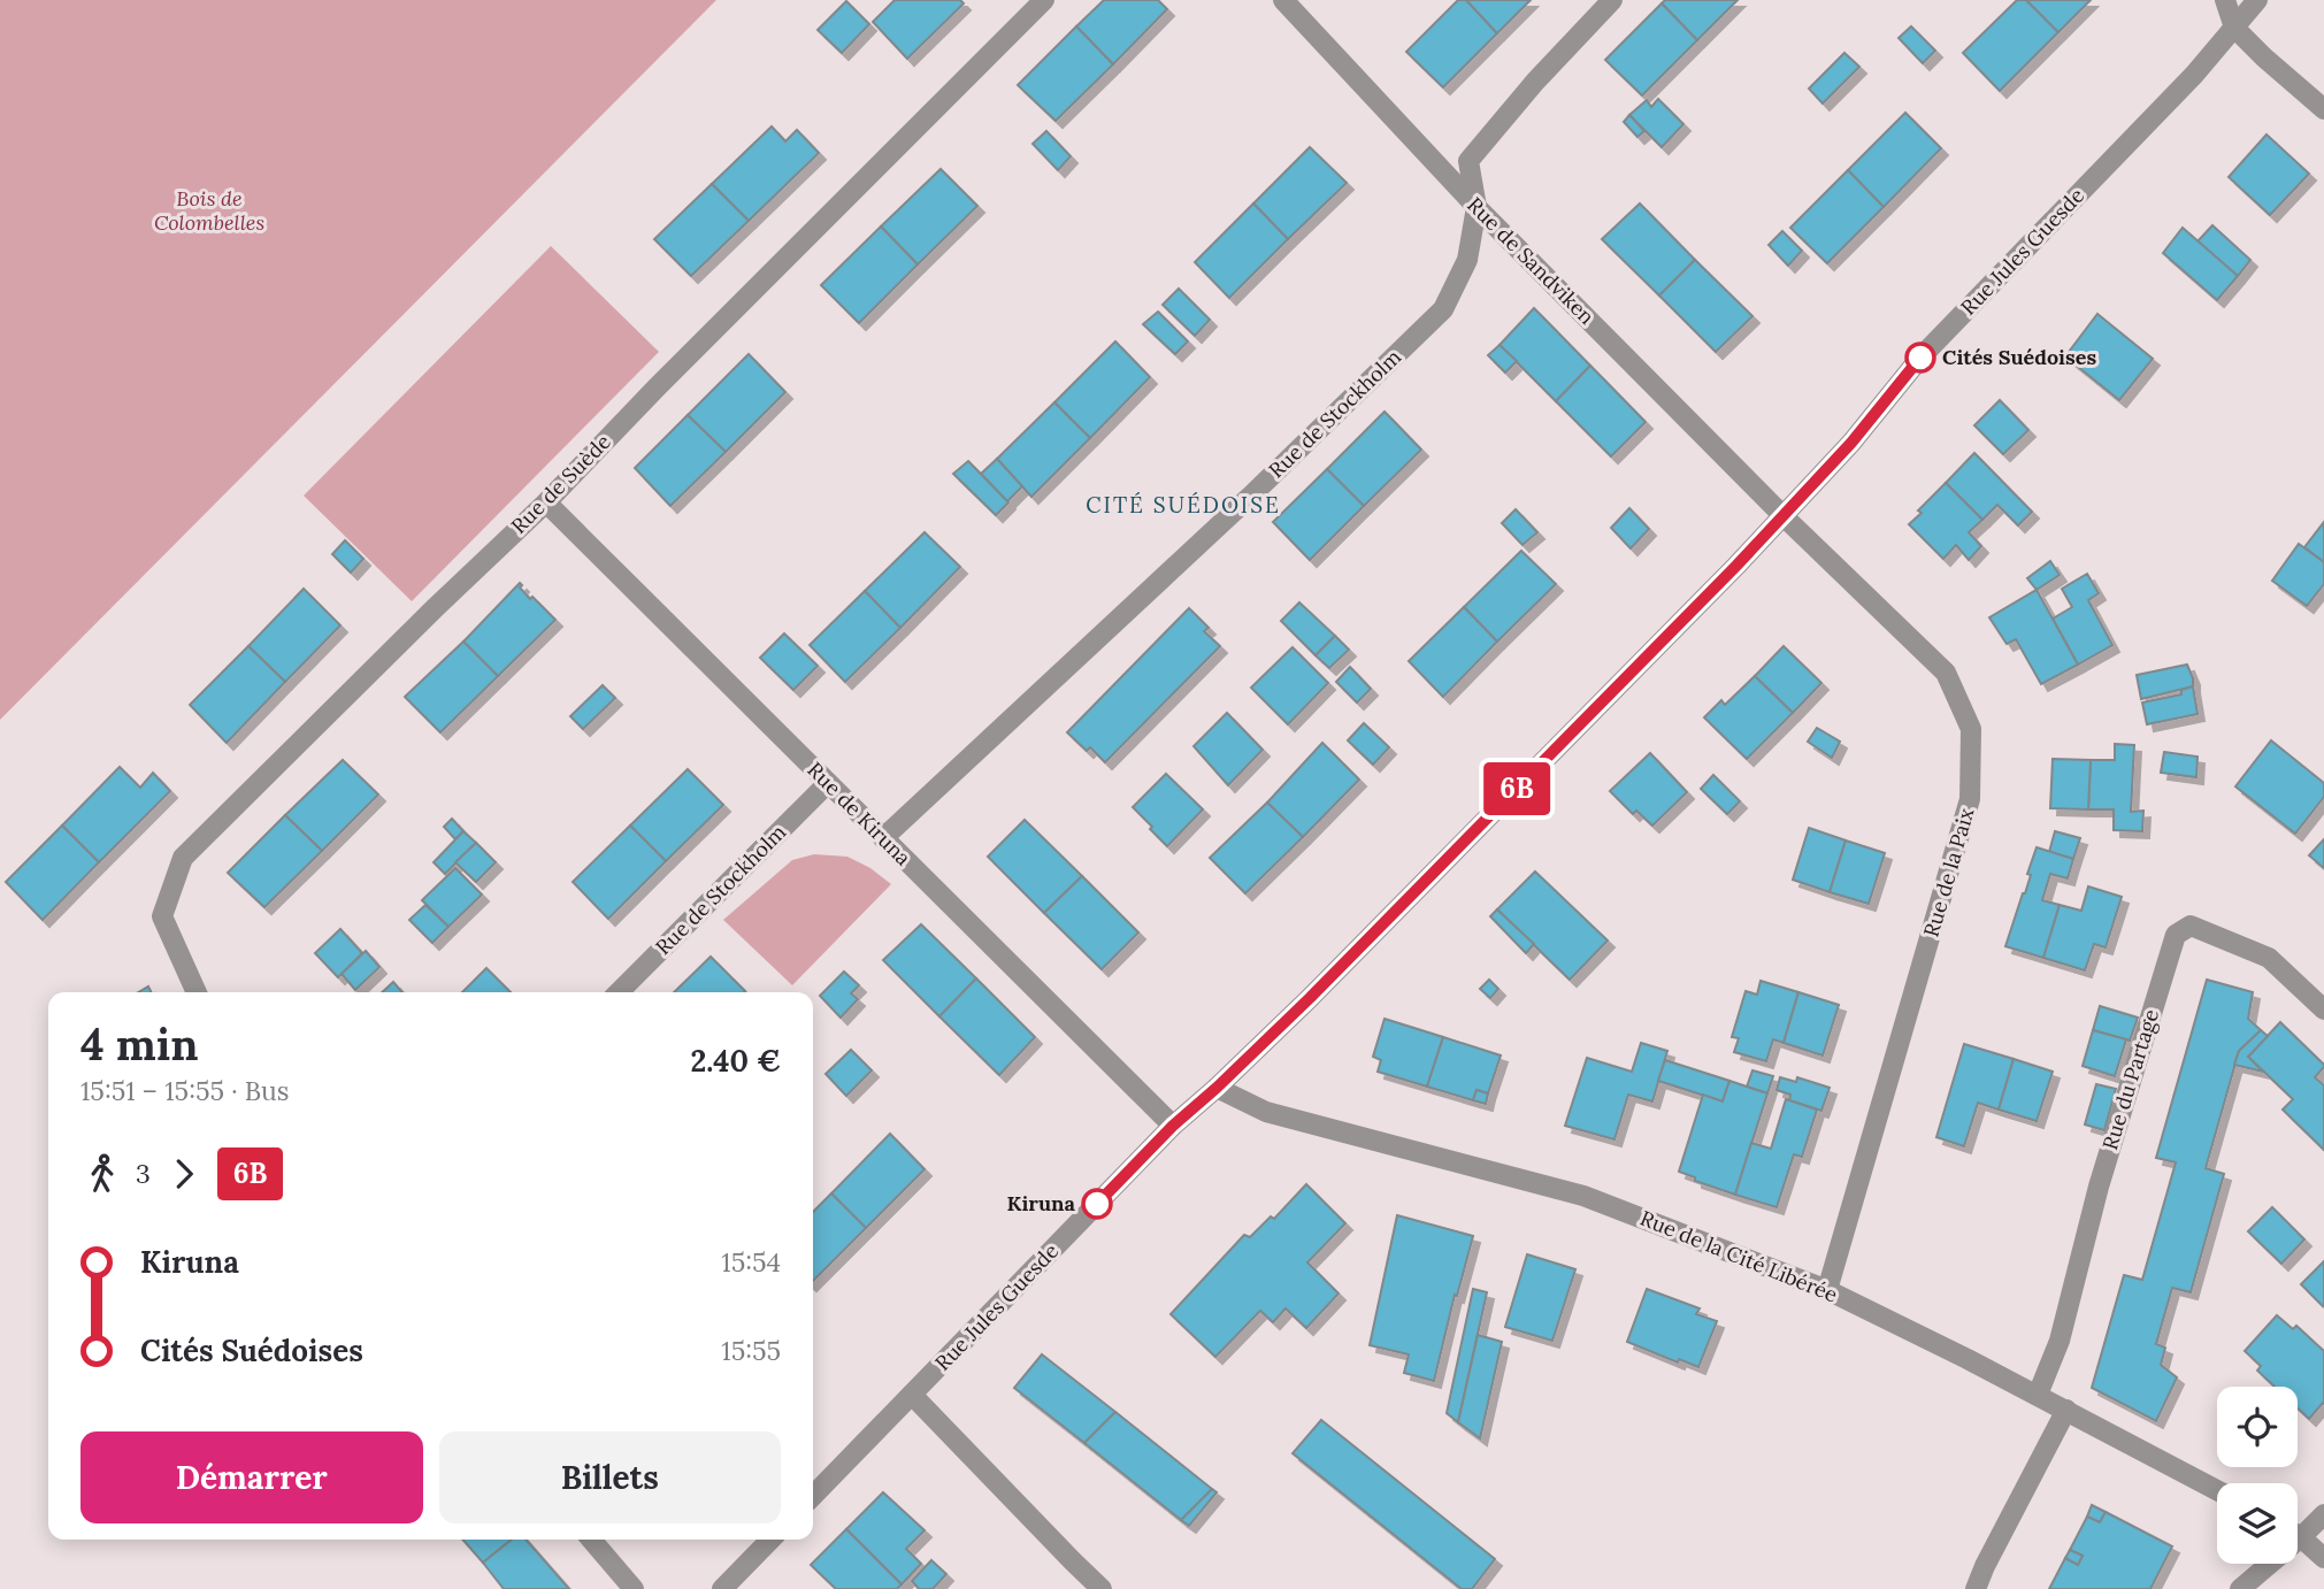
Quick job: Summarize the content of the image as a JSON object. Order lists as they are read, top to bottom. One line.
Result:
{"streets":{"street":["Rue Jules Guesde","Rue de Sandviken","Rue de Stockholm","Rue de Suède","Rue de Kiruna","Rue de la Paix","Rue du Partage","Rue de la Cité Libérée"]},"crossings":[["Rue Jules Guesde","Rue de Sandviken"],["Rue Jules Guesde","Rue de Kiruna"],["Rue Jules Guesde","Rue de la Paix"],["Rue Jules Guesde","Rue de la Cité Libérée"],["Rue de Sandviken","Rue de Stockholm"],["Rue de Sandviken","Rue de la Paix"],["Rue de Stockholm","Rue de Kiruna"],["Rue de Suède","Rue de Kiruna"],["Rue de la Paix","Rue de la Cité Libérée"],["Rue du Partage","Rue de la Cité Libérée"]],"districts":["CITÉ SUÉDOISE"],"parks":["Bois de Colombelles"],"places":["Cités Suédoises","Kiruna"],"lines":["bus line 6B"],"page":{"on_map":"6B","heading":["4 min","15:51 – 15:55 · Bus","2.40 €"],"legs":["3","6B"],"list":[{"name":"Kiruna","value":"15:54"},{"name":"Cités Suédoises","value":"15:55"}],"buttons":["Démarrer","Billets"]}}
